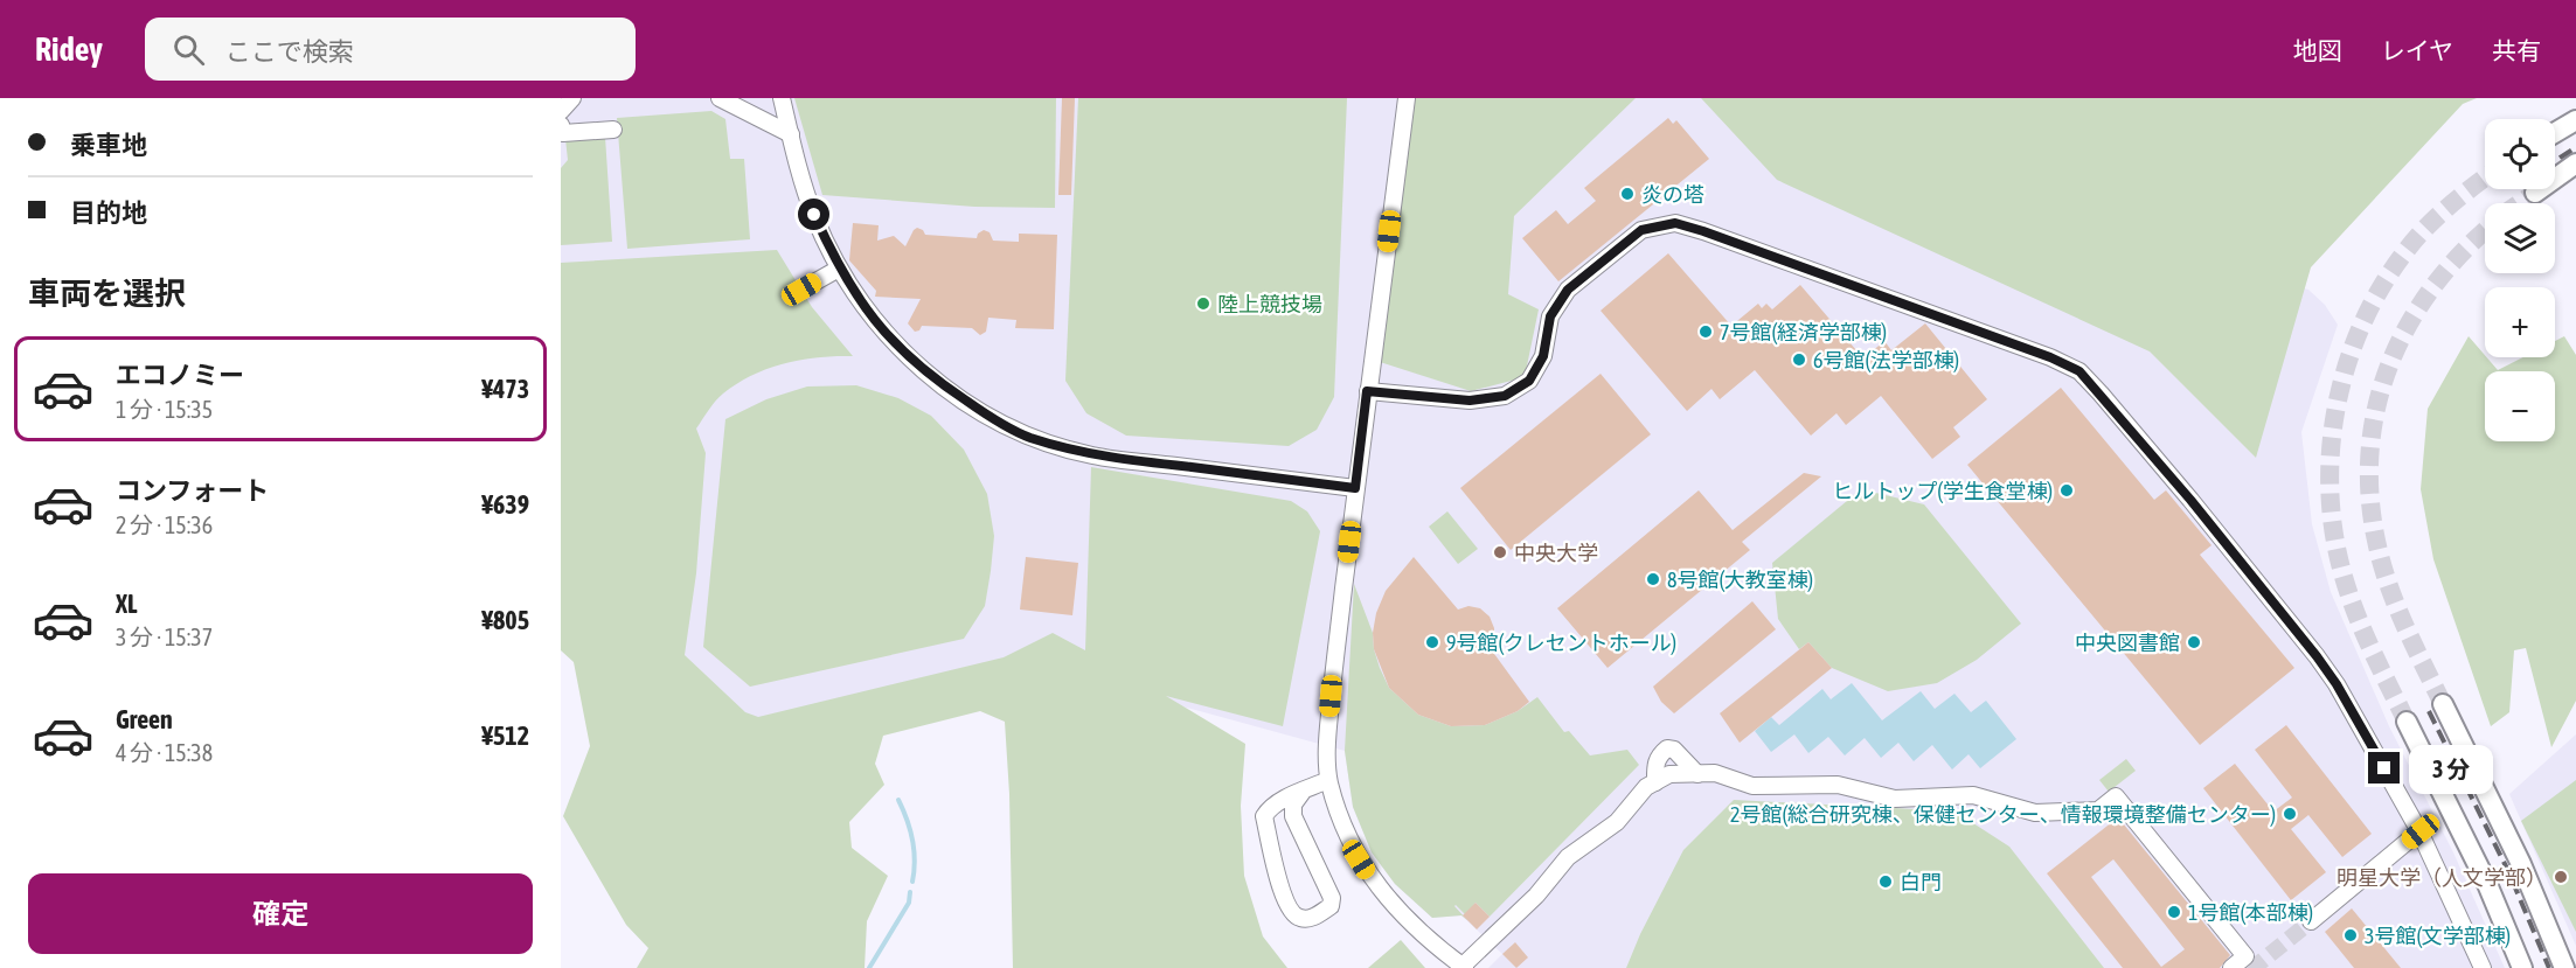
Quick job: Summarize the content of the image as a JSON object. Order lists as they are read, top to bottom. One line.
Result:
{"places":["炎の塔","陸上競技場","7号館(経済学部棟)","6号館(法学部棟)","ヒルトップ(学生食堂棟)","中央大学","8号館(大教室棟)","9号館(クレセントホール)","中央図書館","2号館(総合研究棟、保健センター、情報環境整備センター)","明星大学（人文学部）","白門","1号館(本部棟)","3号館(文学部棟)"],"page":{"header":"Ridey","search":"ここで検索","nav":["地図","レイヤ","共有"],"banner":["乗車地","目的地"],"map_buttons":["+","−"],"heading":"車両を選択","list":[{"name":"エコノミー","note":"1 分 · 15:35","value":"¥473"},{"name":"コンフォート","note":"2 分 · 15:36","value":"¥639"},{"name":"XL","note":"3 分 · 15:37","value":"¥805"},{"name":"Green","note":"4 分 · 15:38","value":"¥512"}],"bubble":"3 分","buttons":"確定"}}
